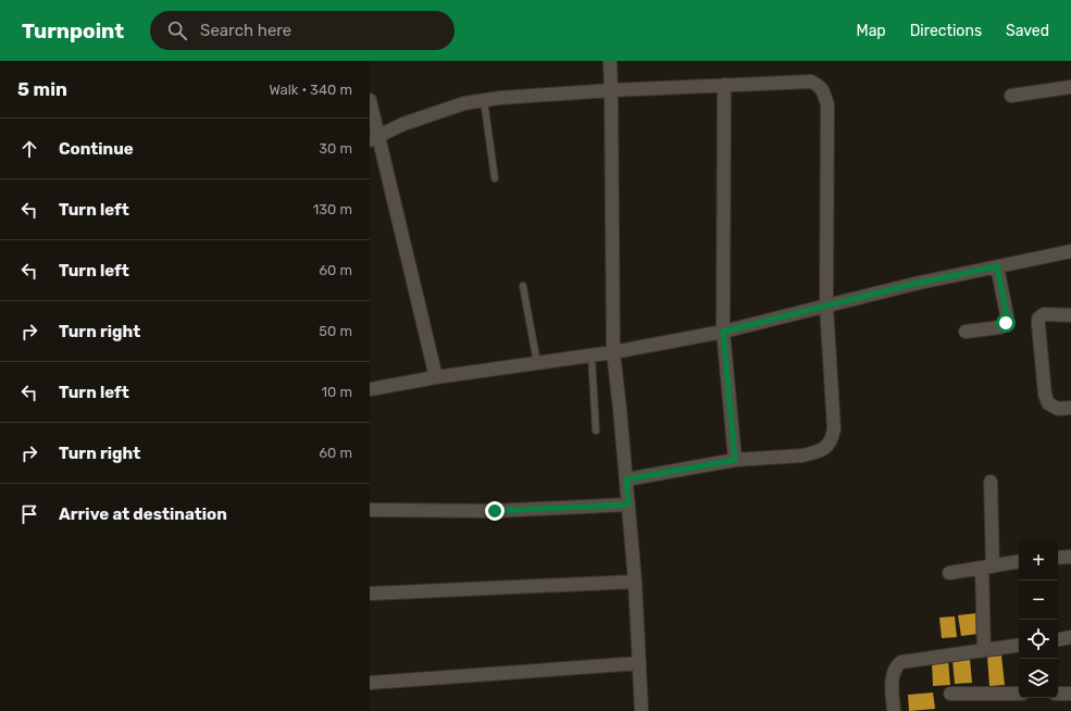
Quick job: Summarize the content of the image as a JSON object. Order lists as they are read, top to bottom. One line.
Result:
{"page":{"header":"Turnpoint","search":"Search here","nav":["Map","Directions","Saved"],"heading":["5 min","Walk · 340 m"],"list":[["Continue","30 m"],["Turn left","130 m"],["Turn left","60 m"],["Turn right","50 m"],["Turn left","10 m"],["Turn right","60 m"],"Arrive at destination"],"map_buttons":["+","−"]}}
